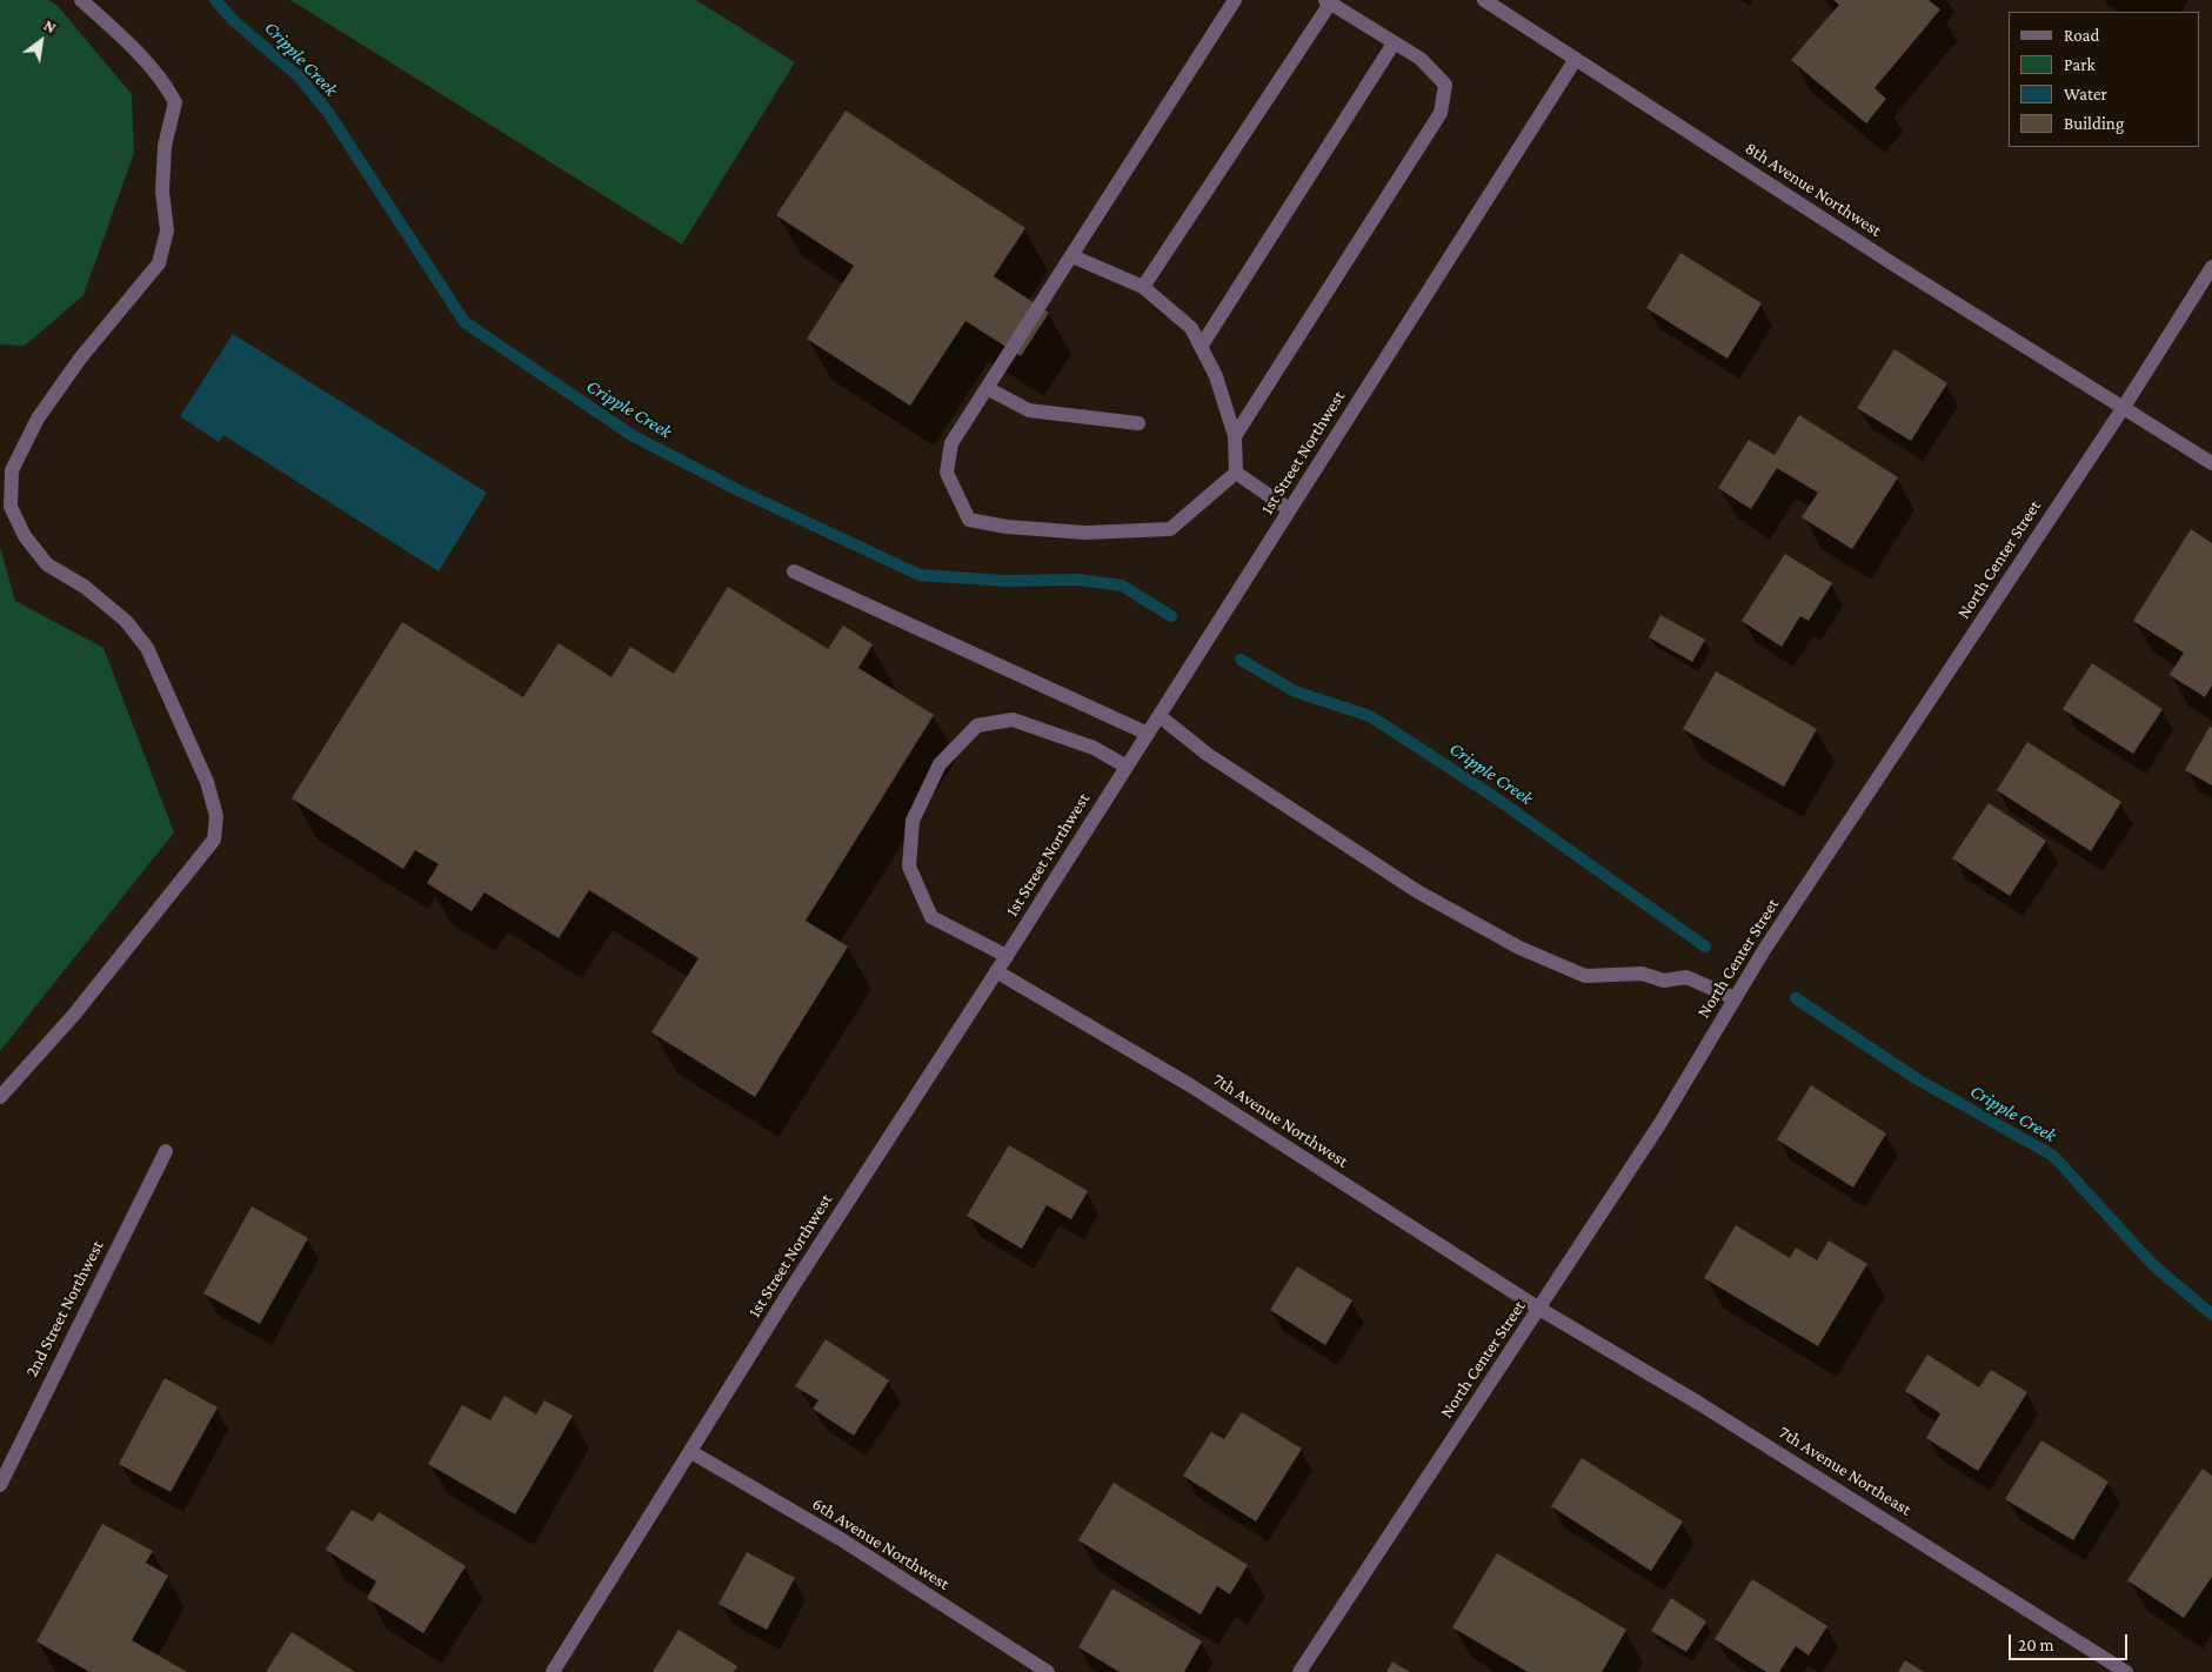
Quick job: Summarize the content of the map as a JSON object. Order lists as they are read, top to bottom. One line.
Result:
{"streets":{"street":["8th Avenue Northwest","1st Street Northwest","North Center Street","7th Avenue Northwest","2nd Street Northwest","7th Avenue Northeast","6th Avenue Northwest"]},"crossings":[["8th Avenue Northwest","1st Street Northwest"],["8th Avenue Northwest","North Center Street"],["1st Street Northwest","7th Avenue Northwest"],["1st Street Northwest","6th Avenue Northwest"],["North Center Street","7th Avenue Northwest"],["North Center Street","7th Avenue Northeast"],["7th Avenue Northwest","7th Avenue Northeast"]],"water":["Cripple Creek"],"legend":["Road","Park","Water","Building"],"scale_bar":"20 m","north":"top right"}
